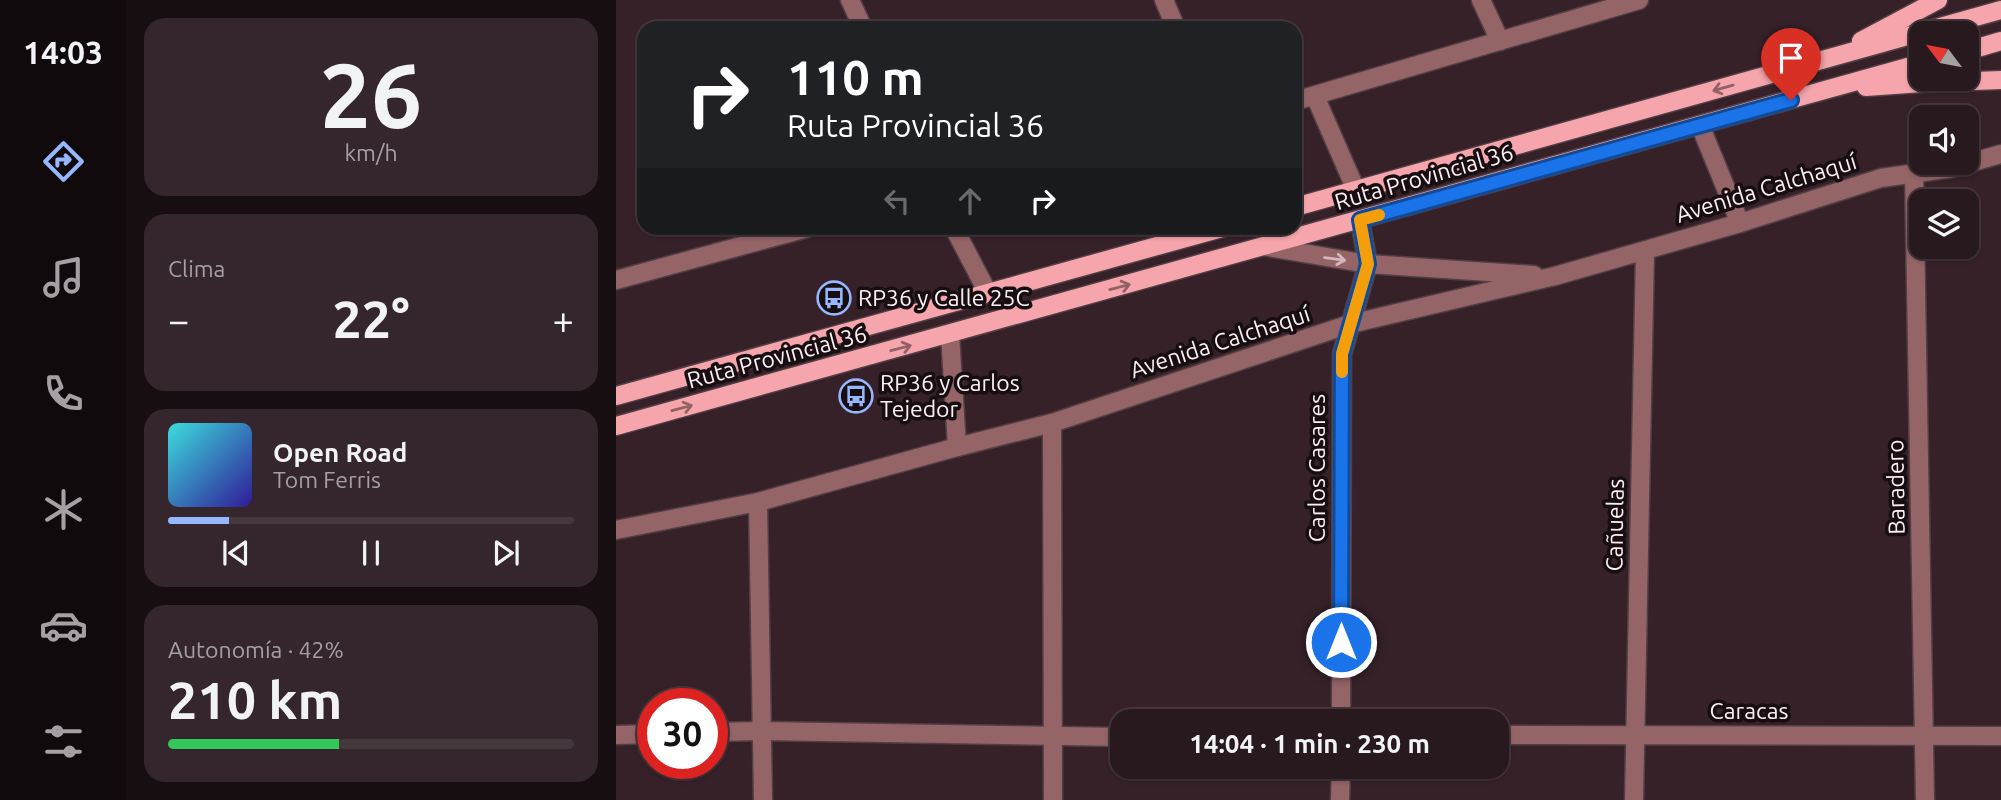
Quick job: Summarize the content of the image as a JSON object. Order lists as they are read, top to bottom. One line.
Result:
{"streets":{"main road":["Ruta Provincial 36"],"street":["Avenida Calchaquí","Carlos Casares","Baradero","Cañuelas","Caracas"]},"crossings":[["Ruta Provincial 36","Carlos Casares"],["Avenida Calchaquí","Carlos Casares"],["Avenida Calchaquí","Cañuelas"],["Baradero","Caracas"],["Cañuelas","Caracas"]],"places":{"bus stop":["RP36 y Calle 25C","RP36 y Carlos Tejedor"]},"north":"top left","page":{"tabs":"14:03","tile":[["26","km/h"],"Clima",["Autonomía · 42%","210 km"]],"turn":["110 m","Ruta Provincial 36"],"heat":["−","22°","+"],"song":["Open Road","Tom Ferris"],"limit":"30","trip":"14:04 · 1 min · 230 m"}}
